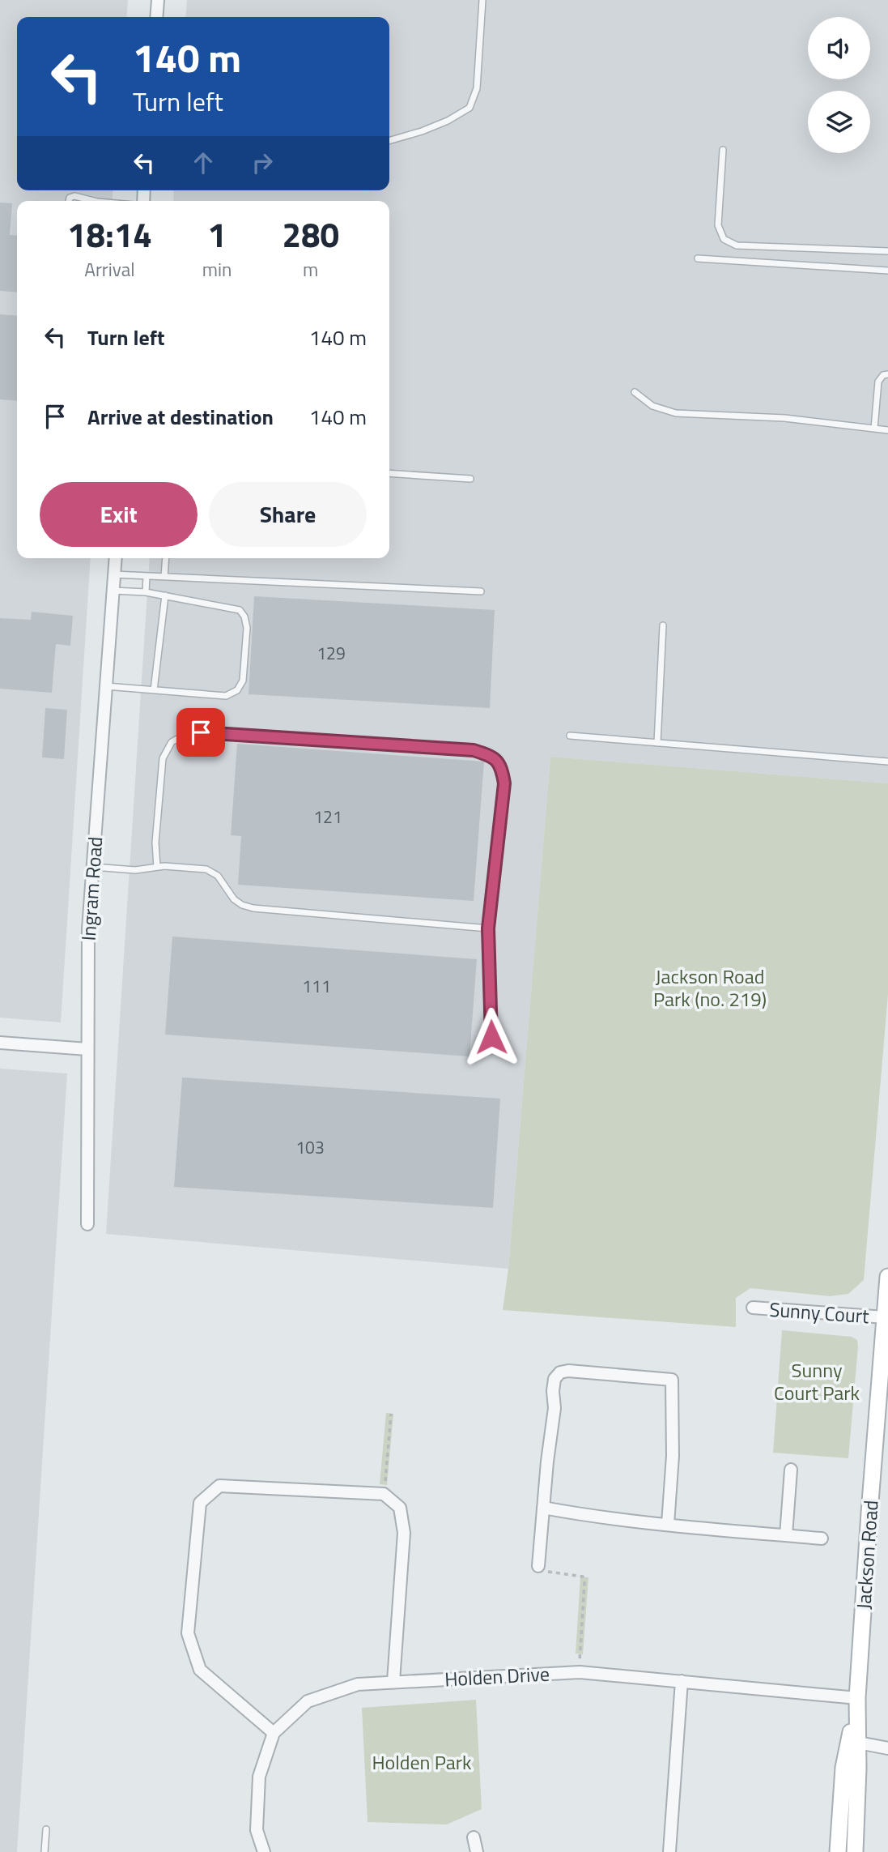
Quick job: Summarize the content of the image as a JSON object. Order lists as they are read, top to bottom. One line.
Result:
{"streets":{"street":["Ingram Road","Sunny Court","Jackson Road","Holden Drive"]},"crossings":[["Sunny Court","Jackson Road"],["Jackson Road","Holden Drive"]],"parks":["Jackson Road Park (no. 219)","Sunny Court Park","Holden Park"],"house_numbers":["129","121","111","103"],"page":{"turn":["140 m","Turn left"],"eta":["18:14","Arrival","1","min","280","m"],"list":[{"name":"Turn left","value":"140 m"},{"name":"Arrive at destination","value":"140 m"}],"buttons":["Exit","Share"]}}
